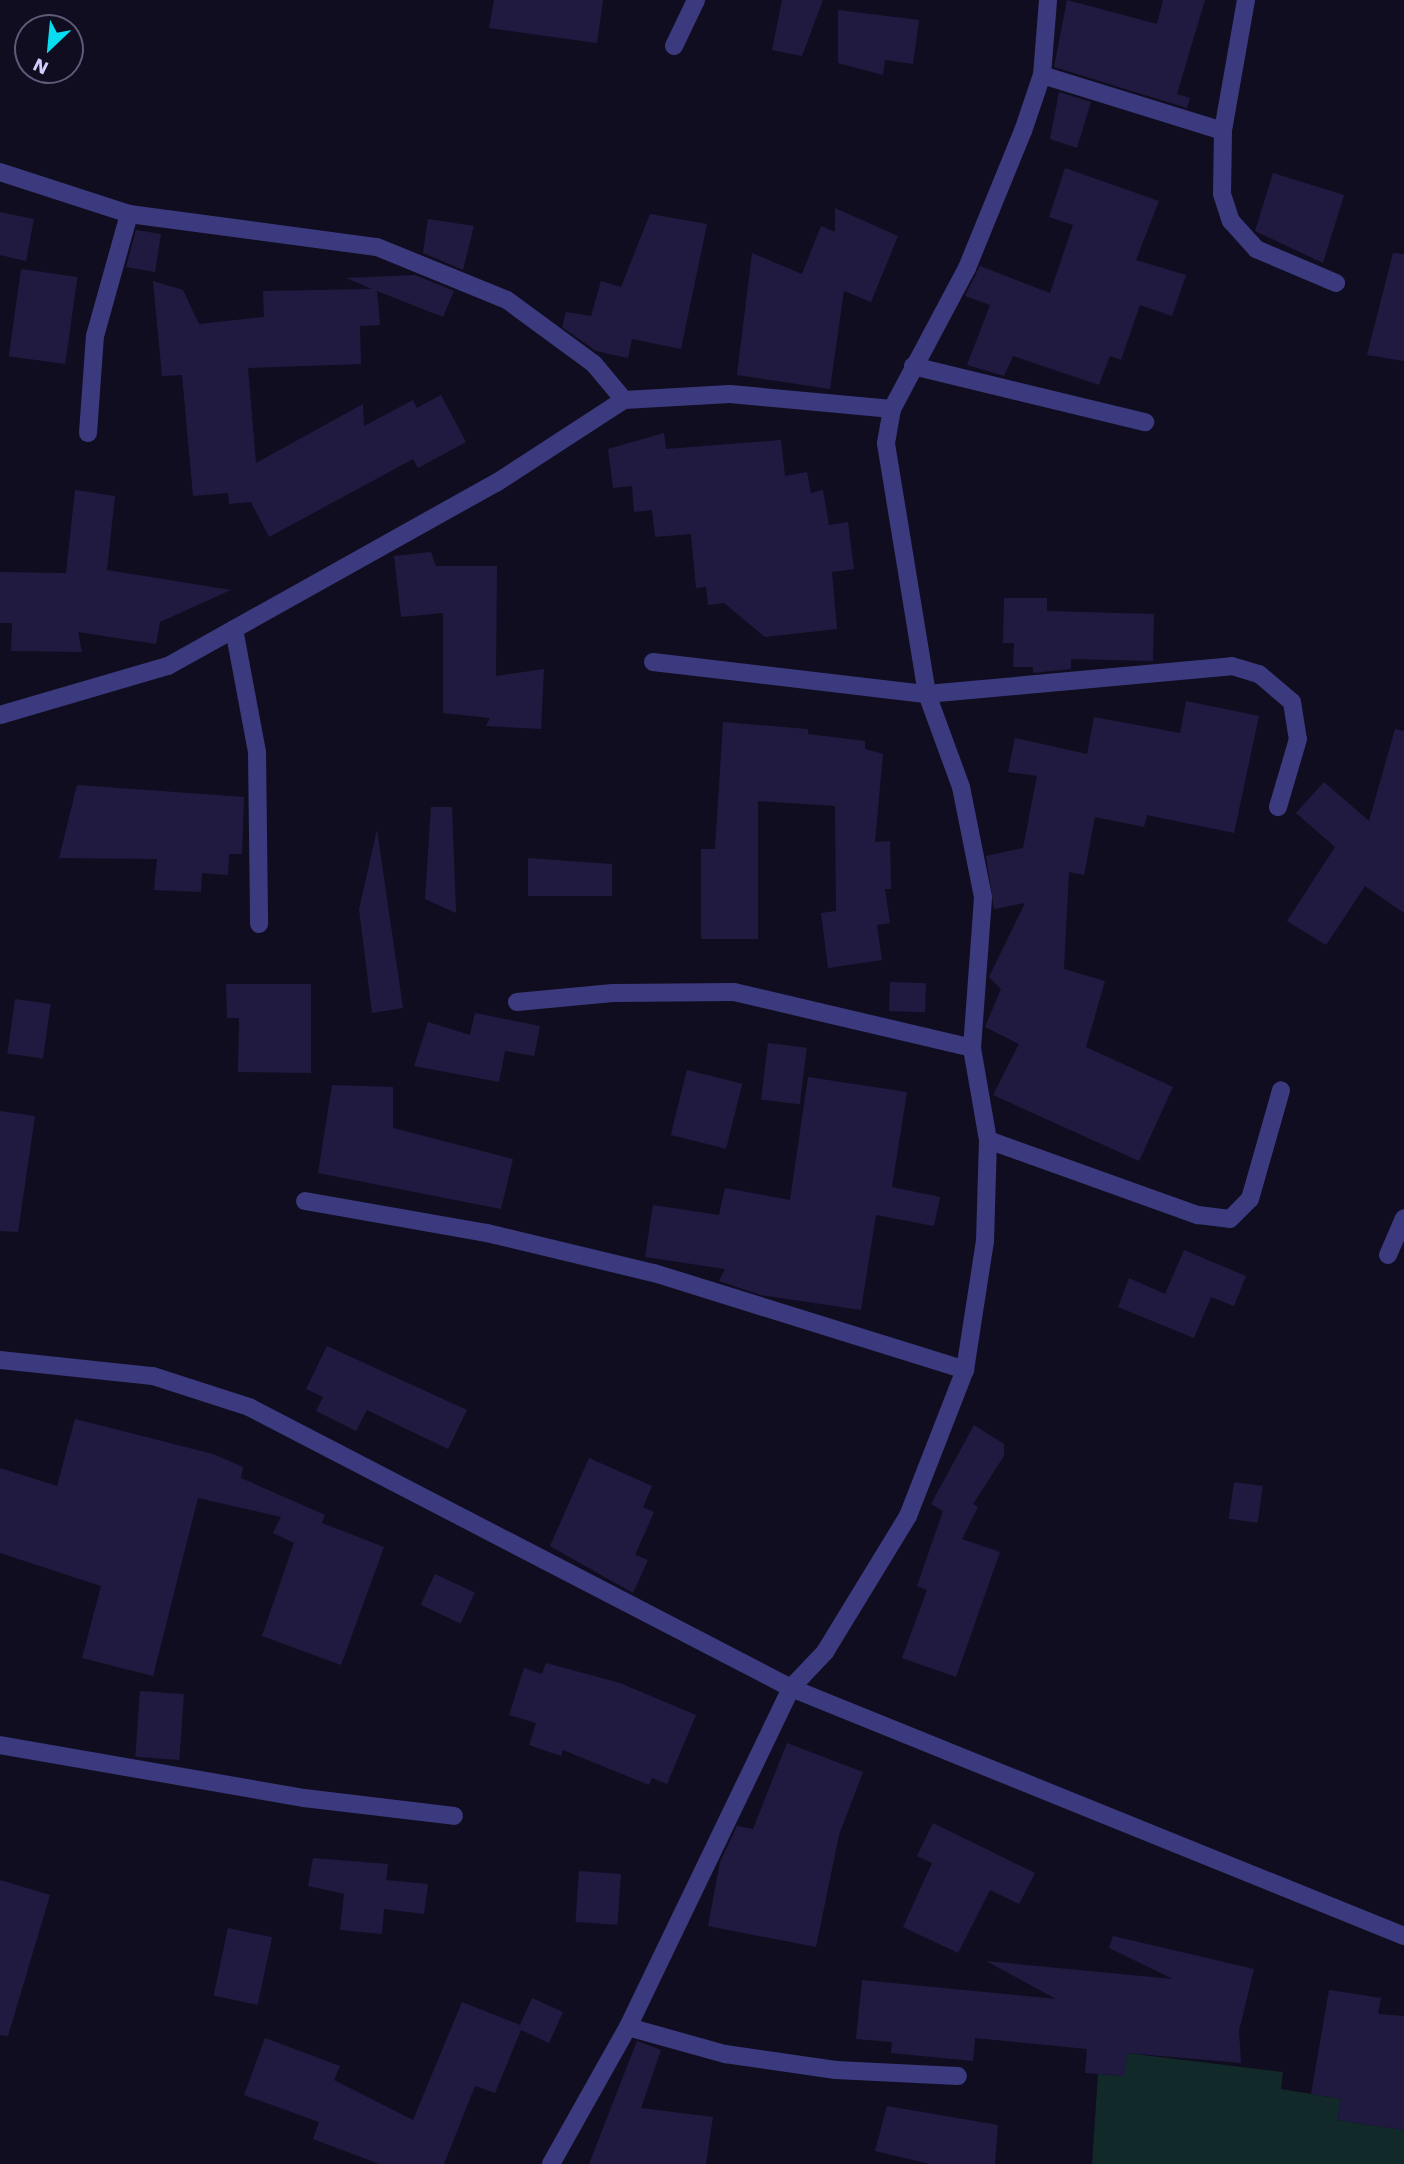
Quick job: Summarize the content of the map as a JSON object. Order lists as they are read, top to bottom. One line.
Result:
{"north":"bottom left"}
